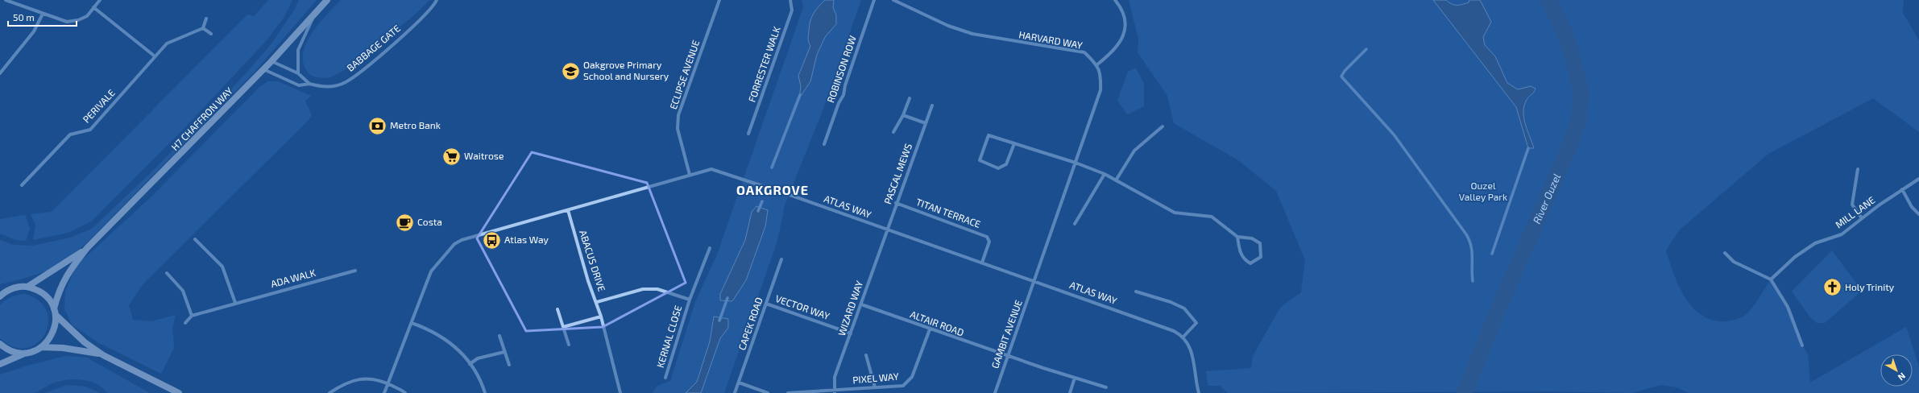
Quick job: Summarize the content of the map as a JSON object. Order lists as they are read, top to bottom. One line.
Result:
{"streets":{"street":["HARVARD WAY","BABBAGE GATE","FORRESTER WALK","ROBINSON ROW","ECLIPSE AVENUE","PERIVALE","H7 CHAFFRON WAY","PASCAL MEWS","ATLAS WAY","MILL LANE","TITAN TERRACE","ABACUS DRIVE","ADA WALK","VECTOR WAY","WIZARD WAY","CAPEK ROAD","ALTAIR ROAD","GAMBIT AVENUE","KERNAL CLOSE","PIXEL WAY"]},"crossings":[["BABBAGE GATE","H7 CHAFFRON WAY"],["ECLIPSE AVENUE","ATLAS WAY"],["PASCAL MEWS","ATLAS WAY"],["PASCAL MEWS","TITAN TERRACE"],["PASCAL MEWS","WIZARD WAY"],["ATLAS WAY","TITAN TERRACE"],["ATLAS WAY","ABACUS DRIVE"],["ATLAS WAY","WIZARD WAY"],["ATLAS WAY","GAMBIT AVENUE"],["ABACUS DRIVE","KERNAL CLOSE"],["VECTOR WAY","WIZARD WAY"],["VECTOR WAY","CAPEK ROAD"],["WIZARD WAY","ALTAIR ROAD"],["WIZARD WAY","PIXEL WAY"],["ALTAIR ROAD","GAMBIT AVENUE"],["ALTAIR ROAD","PIXEL WAY"]],"districts":["OAKGROVE"],"water":["River Ouzel"],"parks":["Ouzel Valley Park"],"places":{"school or university":["Oakgrove Primary School and Nursery"],"bank":["Metro Bank"],"supermarket":["Waitrose"],"cafe":["Costa"],"bus stop":["Atlas Way"],"church":["Holy Trinity"]},"scale_bar":"50 m","north":"bottom right"}
